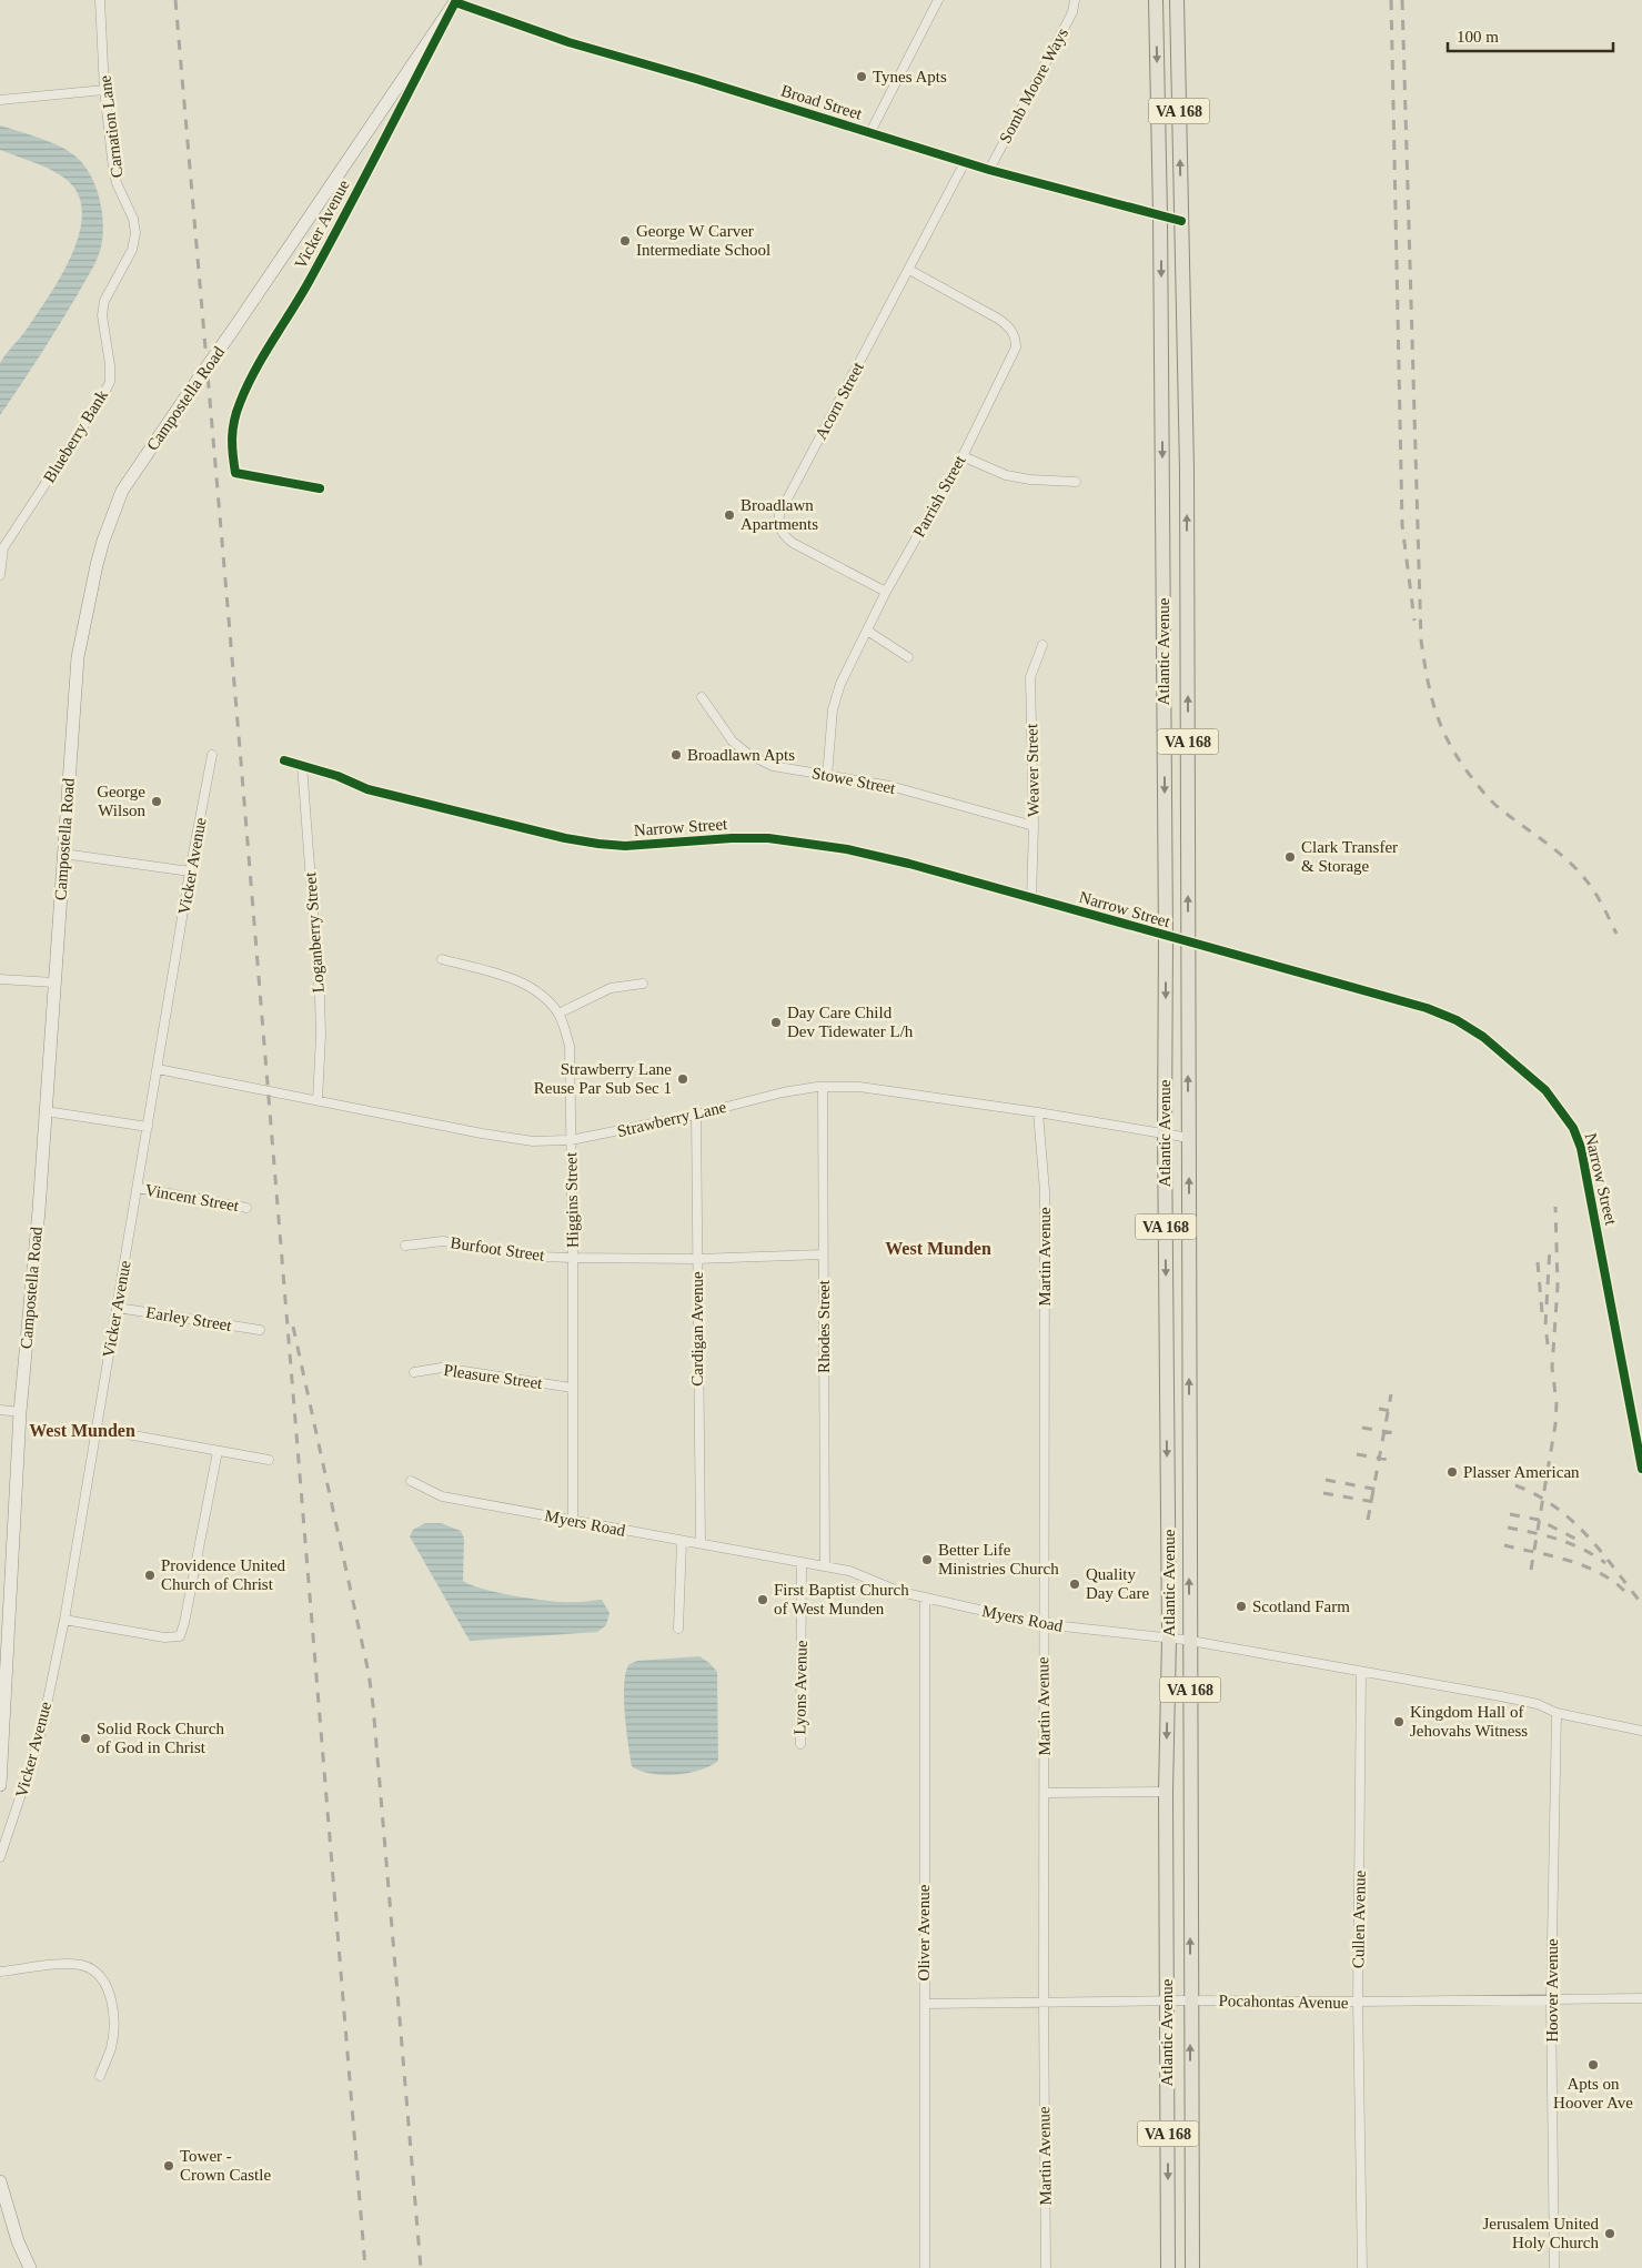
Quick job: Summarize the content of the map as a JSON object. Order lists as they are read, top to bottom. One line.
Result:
{"streets":{"main road":["VA 168","Campostella Road","Atlantic Avenue"],"street":["Somb Moore Ways","Broad Street","Carnation Lane","Vicker Avenue","Acorn Street","Blueberry Bank","Parrish Street","Weaver Street","Stowe Street","Narrow Street","Loganberry Street","Strawberry Lane","Vincent Street","Higgins Street","Burfoot Street","Martin Avenue","Earley Street","Rhodes Street","Cardigan Avenue","Pleasure Street","Myers Road","Lyons Avenue","Cullen Avenue","Oliver Avenue","Hoover Avenue","Pocahontas Avenue"]},"crossings":[["Somb Moore Ways","Broad Street"],["Broad Street","Vicker Avenue"],["Broad Street","Campostella Road"],["Broad Street","Acorn Street"],["Broad Street","Atlantic Avenue"],["Carnation Lane","Blueberry Bank"],["Vicker Avenue","Campostella Road"],["Vicker Avenue","Strawberry Lane"],["Vicker Avenue","Vincent Street"],["Vicker Avenue","Earley Street"],["Acorn Street","Parrish Street"],["Parrish Street","Stowe Street"],["Atlantic Avenue","Narrow Street"],["Atlantic Avenue","Strawberry Lane"],["Atlantic Avenue","Myers Road"],["Atlantic Avenue","Pocahontas Avenue"],["Weaver Street","Stowe Street"],["Weaver Street","Narrow Street"],["Narrow Street","Loganberry Street"],["Loganberry Street","Strawberry Lane"],["Strawberry Lane","Higgins Street"],["Strawberry Lane","Martin Avenue"],["Strawberry Lane","Rhodes Street"],["Strawberry Lane","Cardigan Avenue"],["Higgins Street","Burfoot Street"],["Higgins Street","Pleasure Street"],["Higgins Street","Myers Road"],["Burfoot Street","Rhodes Street"],["Burfoot Street","Cardigan Avenue"],["Martin Avenue","Myers Road"],["Martin Avenue","Pocahontas Avenue"],["Rhodes Street","Myers Road"],["Cardigan Avenue","Myers Road"],["Myers Road","Lyons Avenue"],["Myers Road","Cullen Avenue"],["Myers Road","Oliver Avenue"],["Myers Road","Hoover Avenue"],["Cullen Avenue","Pocahontas Avenue"],["Oliver Avenue","Pocahontas Avenue"],["Hoover Avenue","Pocahontas Avenue"]],"districts":["West Munden","West Munden"],"places":["Tynes Apts","George W Carver Intermediate School","Broadlawn Apartments","Broadlawn Apts","George Wilson","Clark Transfer & Storage","Day Care Child Dev Tidewater L/h","Strawberry Lane Reuse Par Sub Sec 1","Plasser American","Better Life Ministries Church","Providence United Church of Christ","Quality Day Care","First Baptist Church of West Munden","Scotland Farm","Kingdom Hall of Jehovahs Witness","Solid Rock Church of God in Christ","Apts on Hoover Ave","Tower - Crown Castle","Jerusalem United Holy Church"],"scale_bar":"100 m"}
